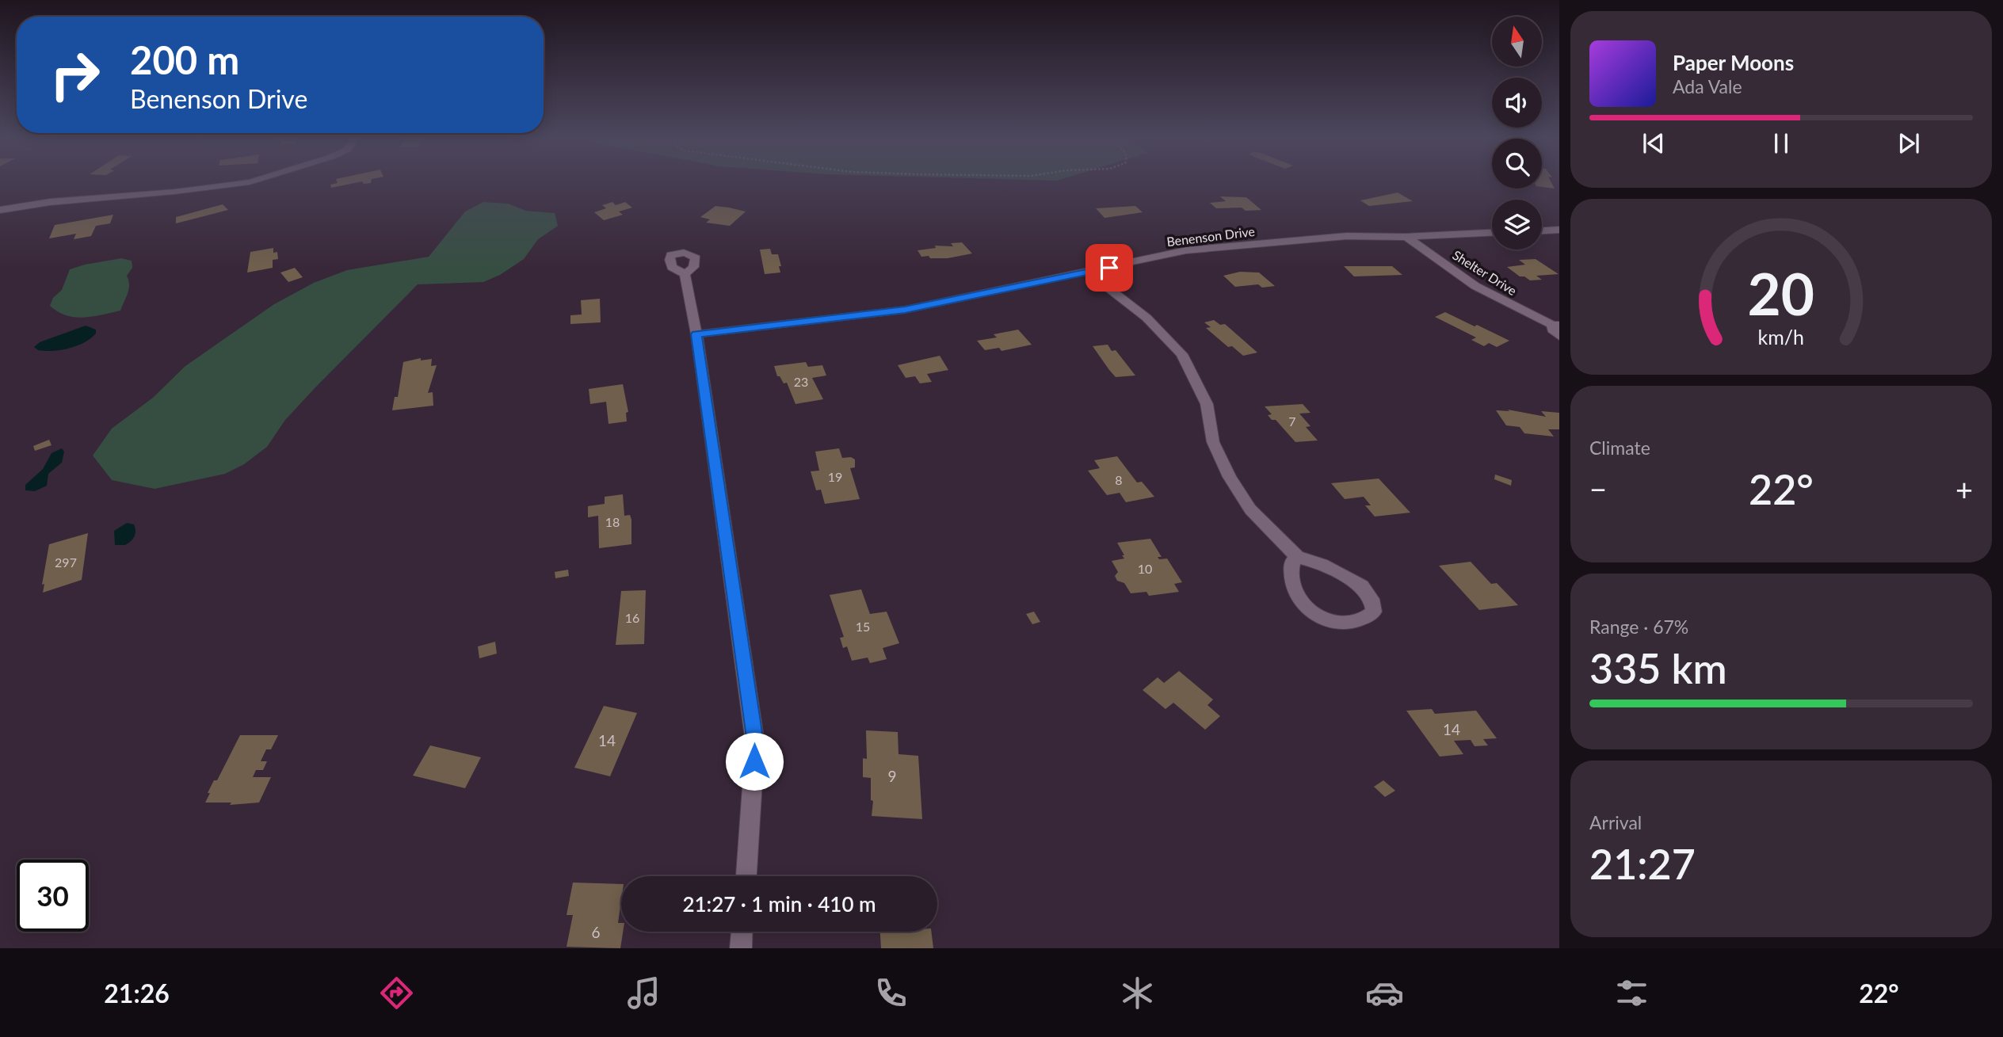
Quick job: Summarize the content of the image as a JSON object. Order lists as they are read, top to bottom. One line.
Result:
{"streets":{"street":["Benenson Drive","Shelter Drive"]},"crossings":[["Benenson Drive","Shelter Drive"]],"house_numbers":["23","7","19","8","18","297","10","16","15","14","14","9","6"],"north":"top","page":{"turn":["200 m","Benenson Drive"],"song":["Paper Moons","Ada Vale"],"tile":["Climate",["Range · 67%","335 km"],["Arrival","21:27"]],"heat":["−","22°","+"],"limit":"30","trip":"21:27 · 1 min · 410 m","tabs":["21:26","22°"],"gauge":["20","km/h"]}}
